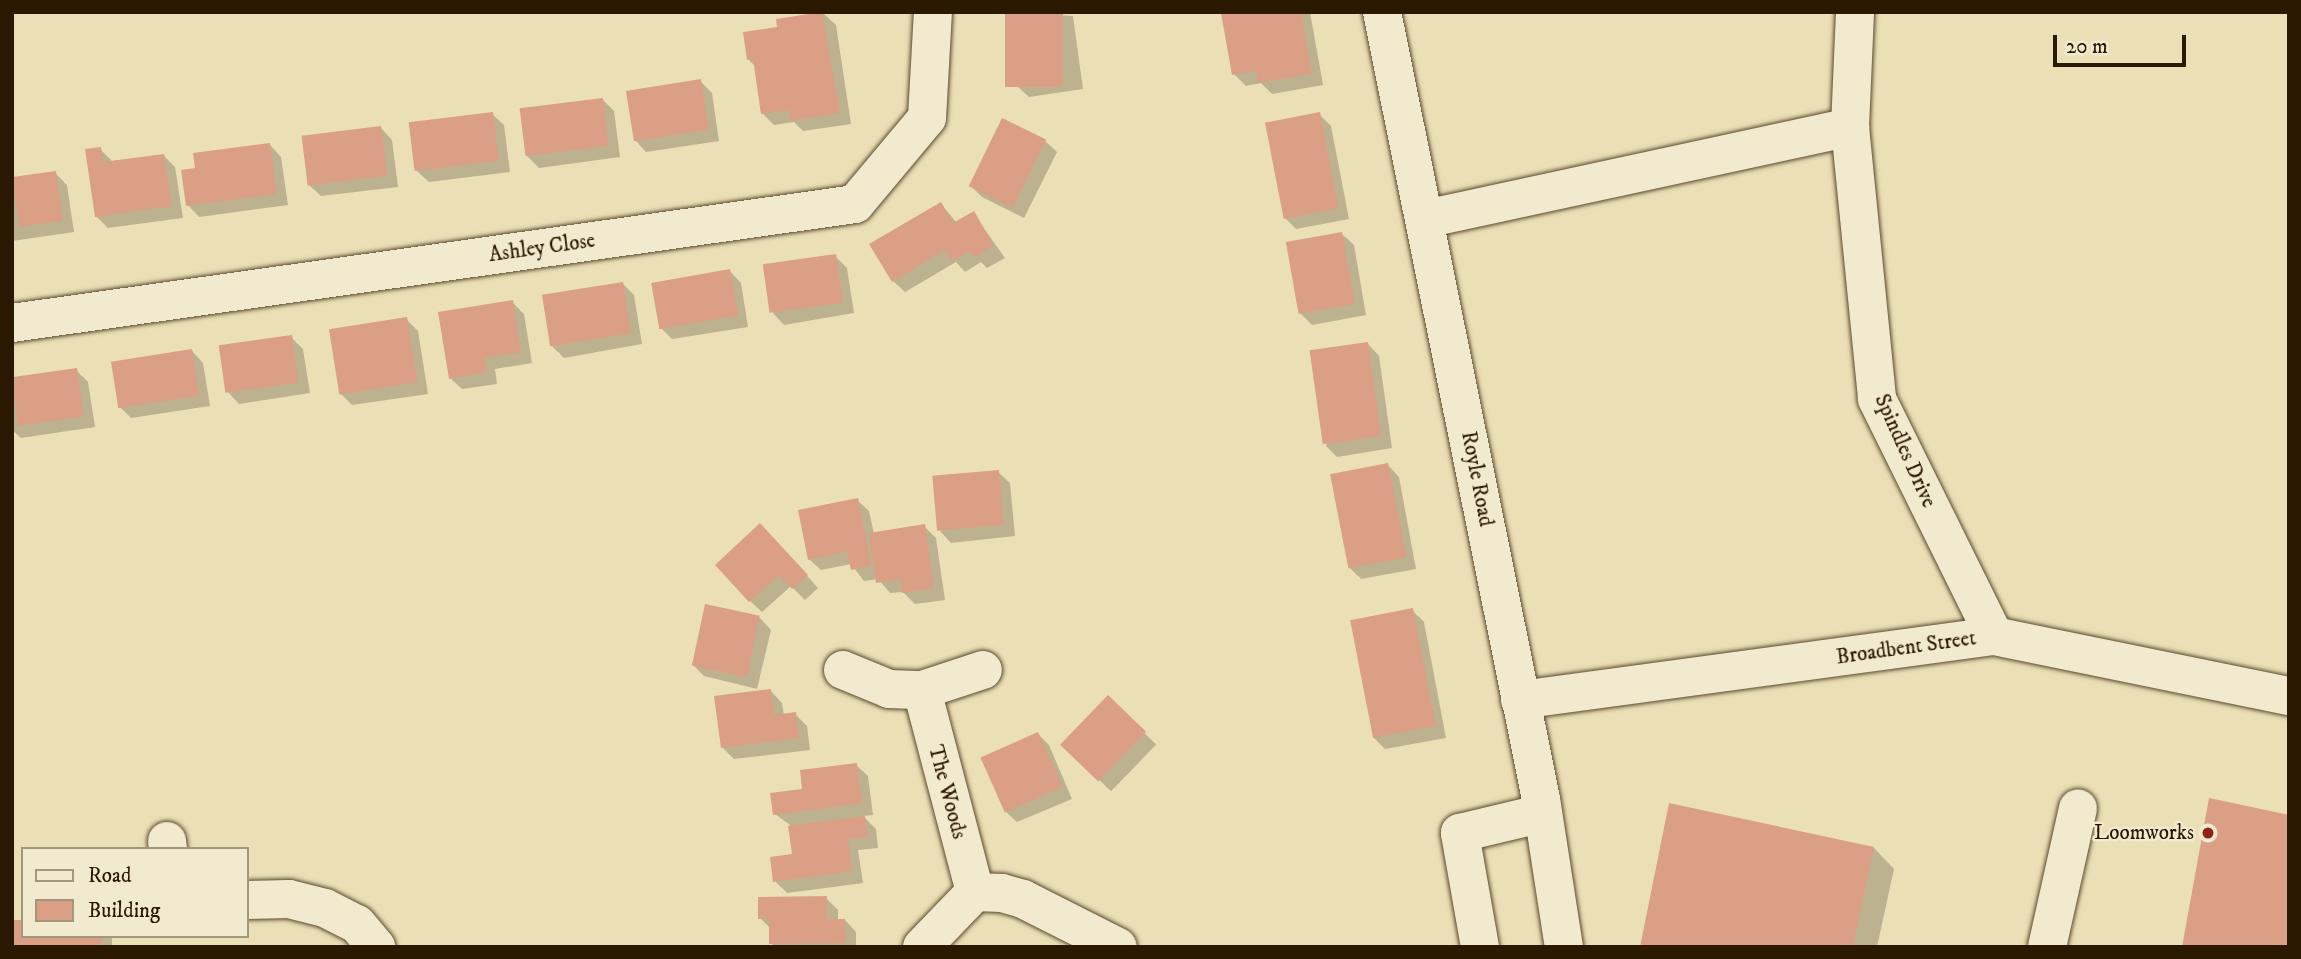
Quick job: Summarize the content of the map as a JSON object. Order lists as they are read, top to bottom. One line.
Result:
{"streets":{"street":["Ashley Close","Spindles Drive","Royle Road","Broadbent Street","The Woods"]},"crossings":[["Spindles Drive","Broadbent Street"],["Royle Road","Broadbent Street"]],"places":["Loomworks"],"legend":["Road","Building"],"scale_bar":"20 m"}
